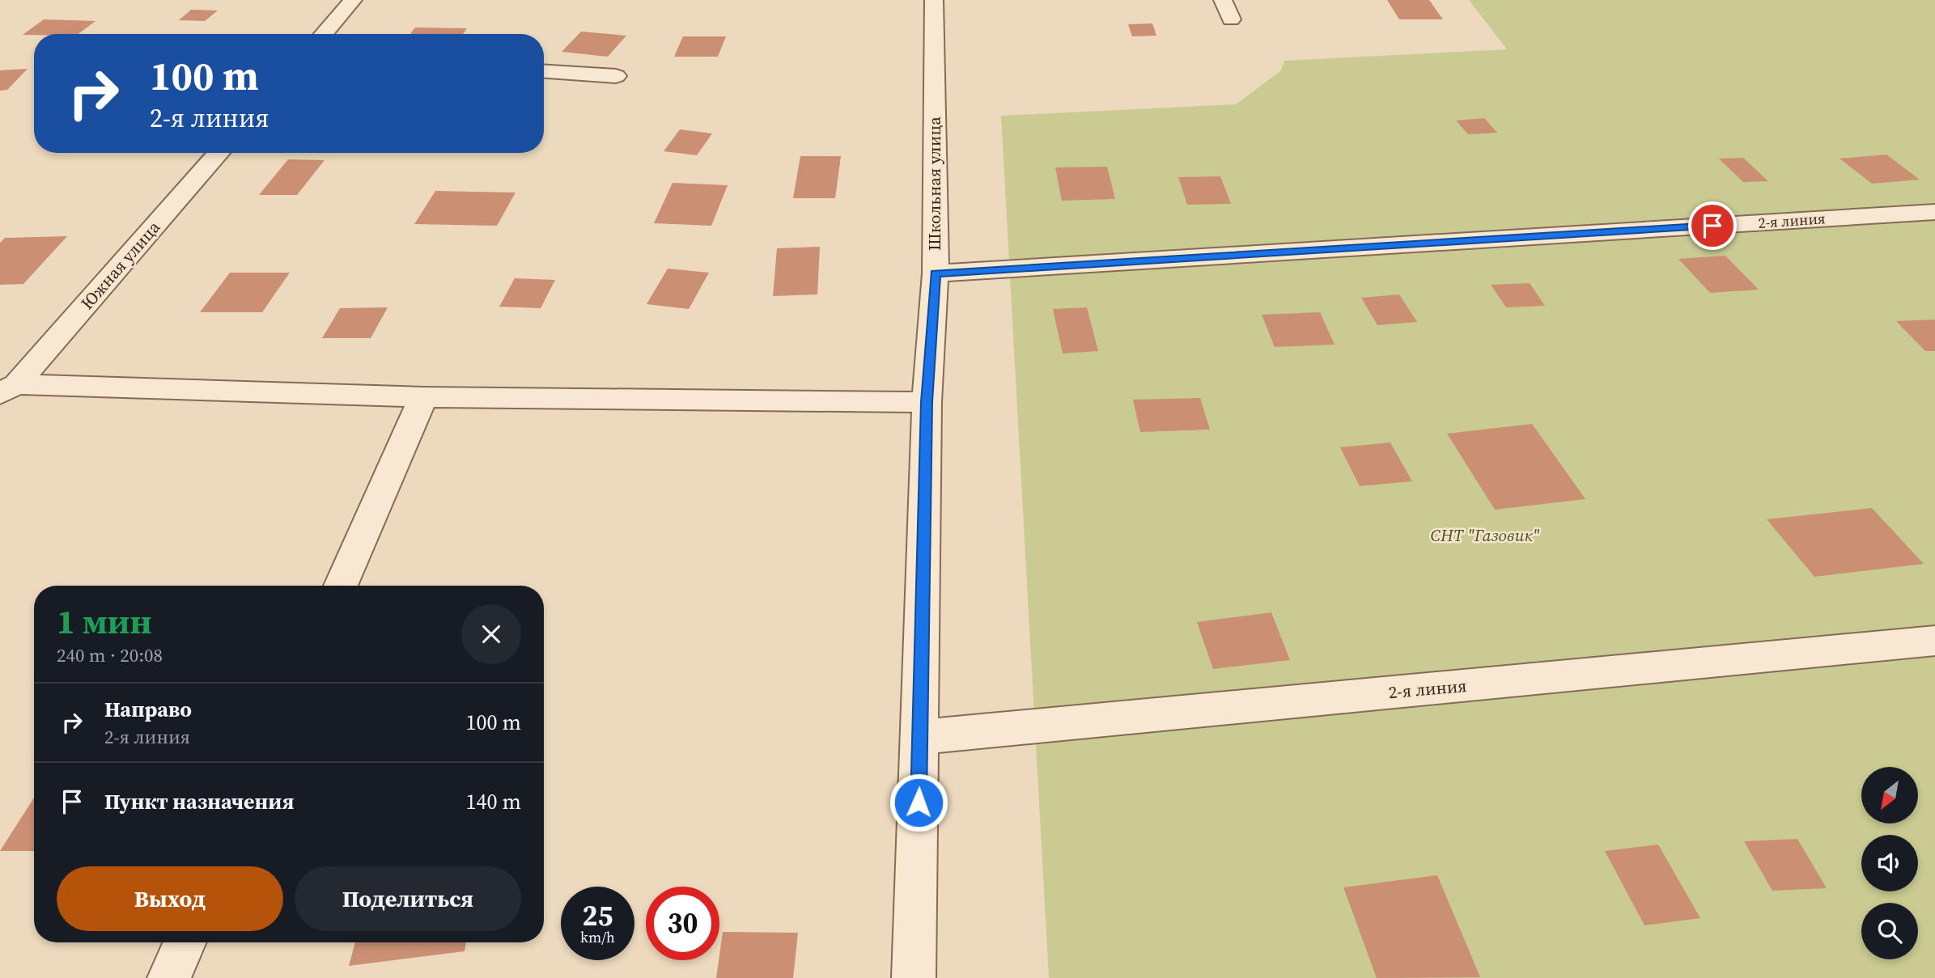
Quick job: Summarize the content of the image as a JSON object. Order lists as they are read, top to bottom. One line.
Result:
{"streets":{"street":["Школьная улица","2-я линия","Южная улица"]},"crossings":[["Школьная улица","2-я линия"]],"parks":["СНТ \"Газовик\""],"north":"bottom left","page":{"turn":["100 m","2-я линия"],"heading":["1 мин","240 m · 20:08"],"list":[{"name":"Направо","note":"2-я линия","value":"100 m"},{"name":"Пункт назначения","value":"140 m"}],"buttons":["Выход","Поделиться"],"speed":"25 km/h","limit":"30"}}
